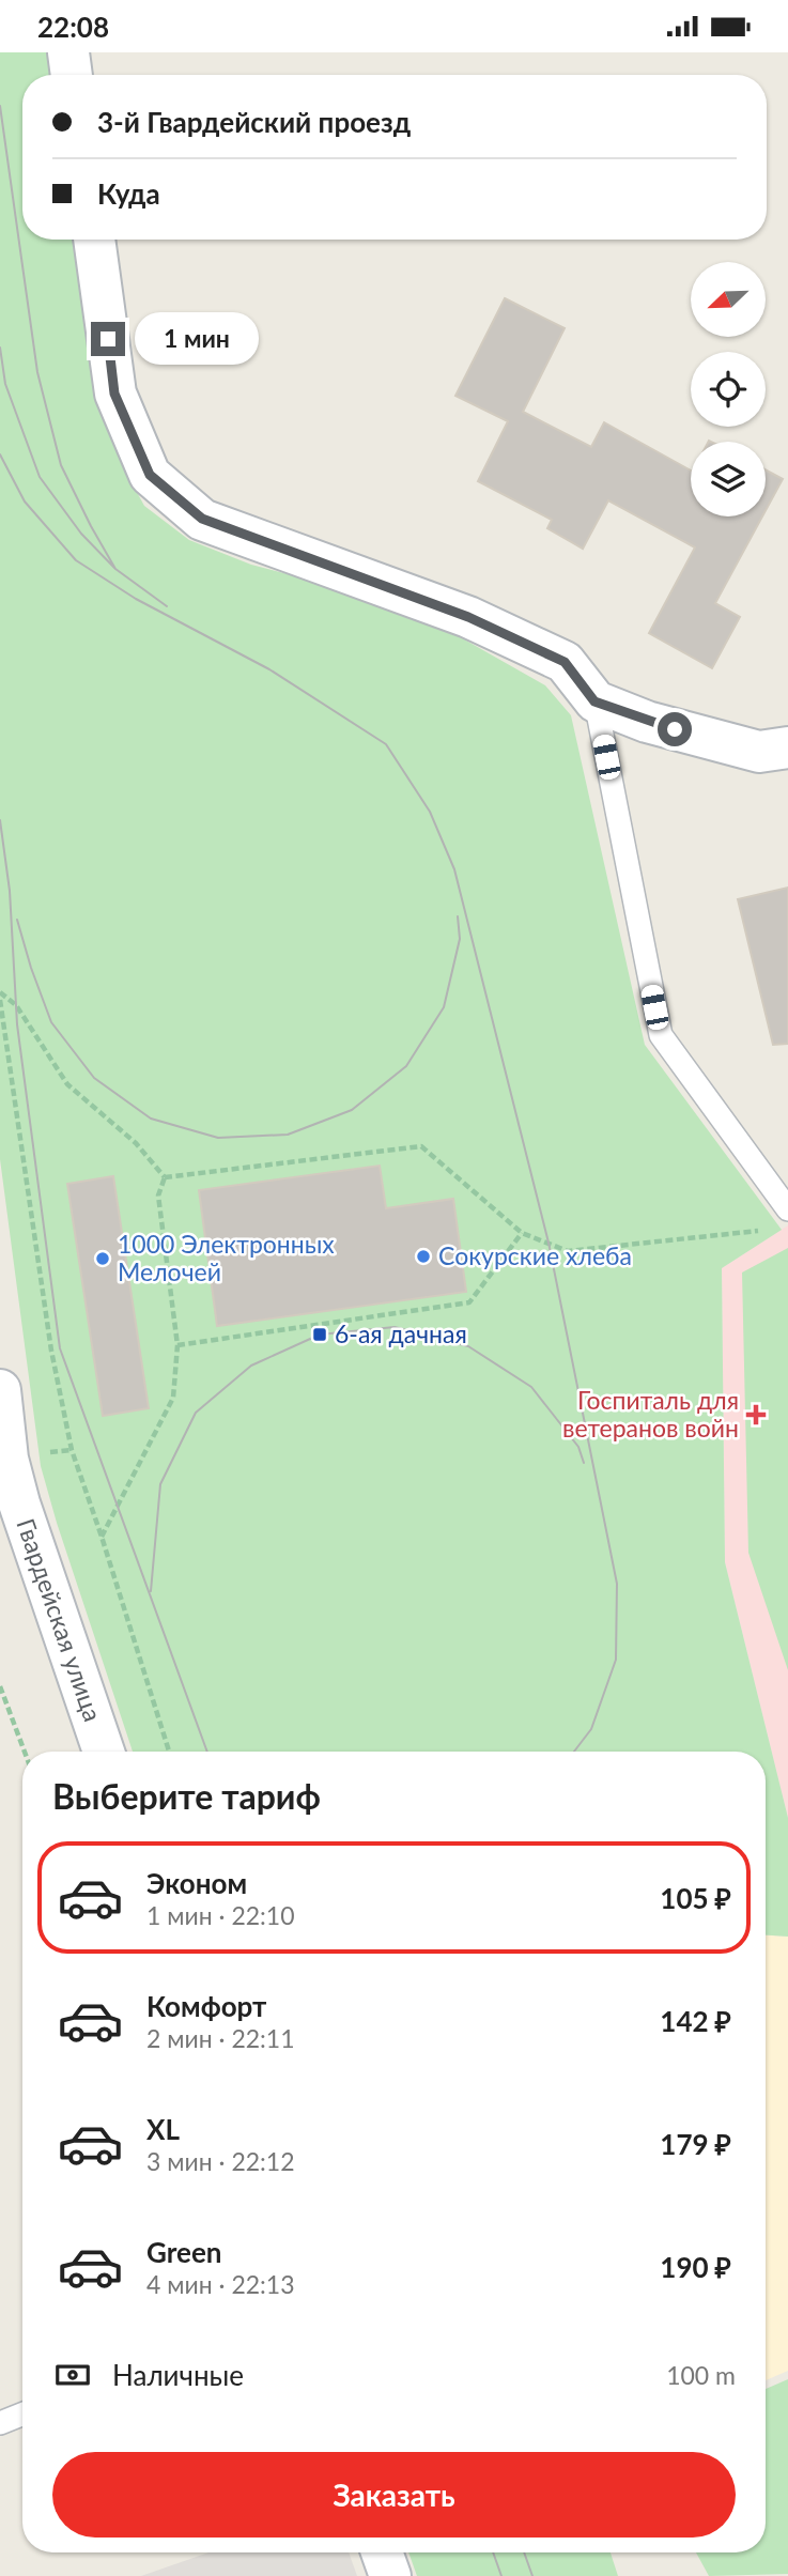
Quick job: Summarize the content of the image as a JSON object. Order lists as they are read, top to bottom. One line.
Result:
{"streets":{"street":["Гвардейская улица"]},"places":{"other":["Сокурские хлеба","1000 Электронных Мелочей"],"transit":["6-ая дачная"],"health":["Госпиталь для ветеранов войн"]},"north":"bottom left","page":{"status":"22:08","banner":["3-й Гвардейский проезд","Куда"],"bubble":"1 мин","heading":"Выберите тариф","list":[{"name":"Эконом","note":"1 мин · 22:10","value":"105 ₽"},{"name":"Комфорт","note":"2 мин · 22:11","value":"142 ₽"},{"name":"XL","note":"3 мин · 22:12","value":"179 ₽"},{"name":"Green","note":"4 мин · 22:13","value":"190 ₽"}],"pay":["Наличные","100 m"],"buttons":"Заказать"}}
